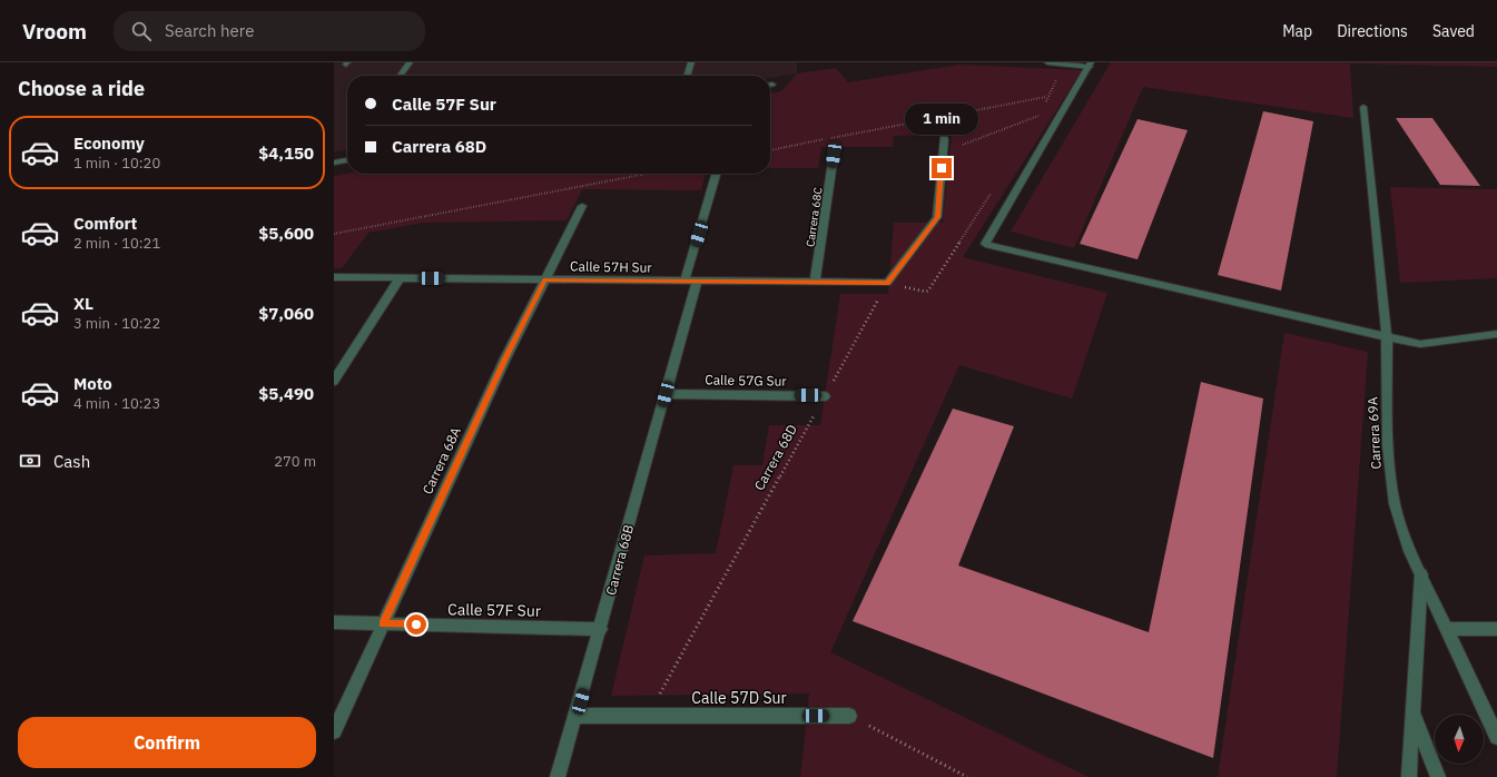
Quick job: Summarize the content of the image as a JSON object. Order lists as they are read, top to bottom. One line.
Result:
{"streets":{"street":["Carrera 68C","Calle 57H Sur","Calle 57G Sur","Carrera 69A","Carrera 68A","Carrera 68B","Calle 57F Sur","Calle 57D Sur"],"path":["Carrera 68D"]},"crossings":[["Carrera 68C","Calle 57H Sur"],["Calle 57H Sur","Carrera 68D"],["Calle 57H Sur","Carrera 68A"],["Calle 57H Sur","Carrera 68B"],["Calle 57G Sur","Carrera 68D"],["Calle 57G Sur","Carrera 68B"],["Carrera 68D","Calle 57D Sur"],["Carrera 68A","Calle 57F Sur"],["Carrera 68B","Calle 57F Sur"],["Carrera 68B","Calle 57D Sur"]],"north":"bottom","page":{"header":"Vroom","search":"Search here","nav":["Map","Directions","Saved"],"heading":"Choose a ride","banner":["Calle 57F Sur","Carrera 68D"],"bubble":"1 min","list":[{"name":"Economy","note":"1 min · 10:20","value":"$4,150"},{"name":"Comfort","note":"2 min · 10:21","value":"$5,600"},{"name":"XL","note":"3 min · 10:22","value":"$7,060"},{"name":"Moto","note":"4 min · 10:23","value":"$5,490"}],"pay":["Cash","270 m"],"buttons":"Confirm"}}
